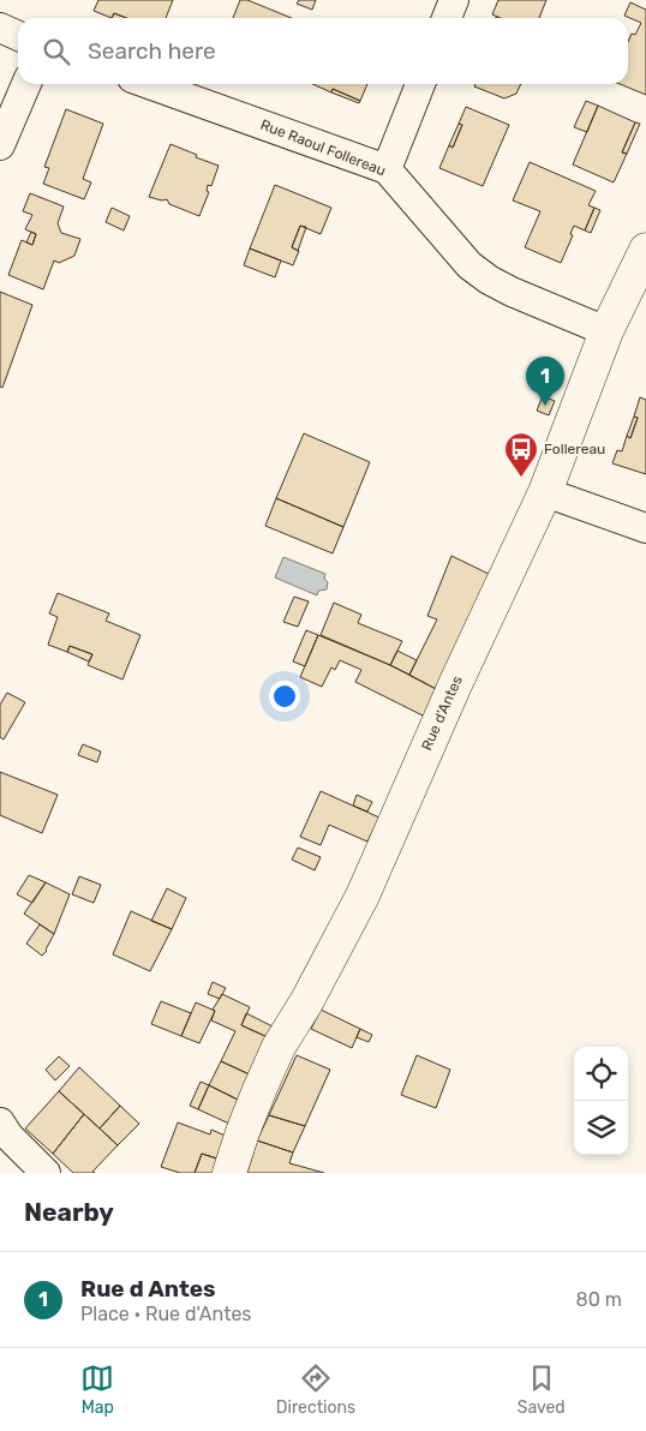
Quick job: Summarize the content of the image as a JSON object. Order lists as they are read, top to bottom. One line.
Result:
{"streets":{"street":["Rue Raoul Follereau","Rue d'Antes"]},"crossings":[["Rue Raoul Follereau","Rue d'Antes"]],"places":{"bus stop":["Follereau"]},"page":{"search":"Search here","pins":"1","heading":"Nearby","list":[{"mark":"1","name":"Rue d Antes","note":"Place · Rue d'Antes","value":"80 m"}],"nav":["Map","Directions","Saved"]}}
